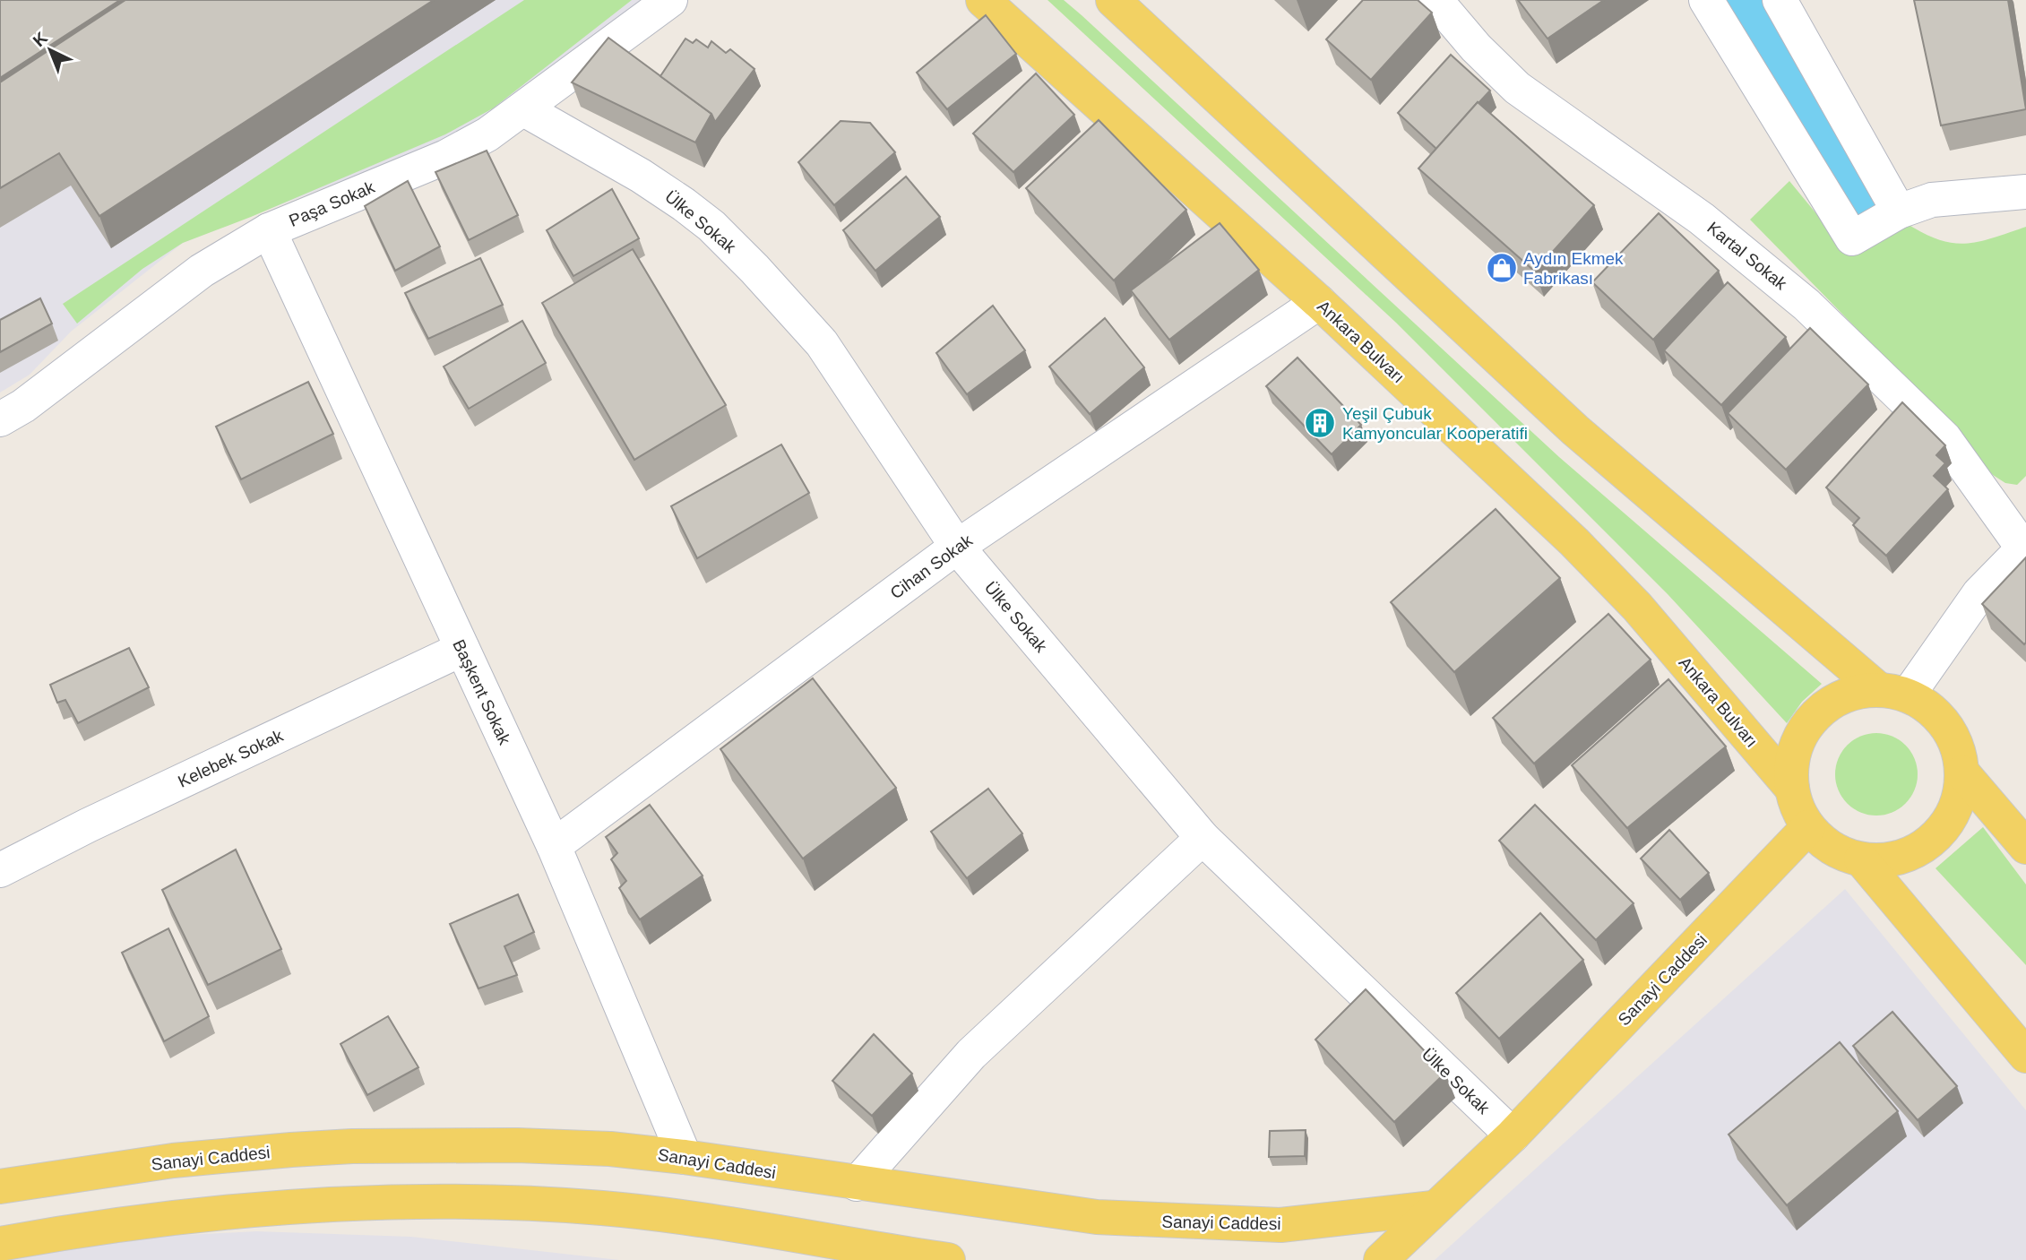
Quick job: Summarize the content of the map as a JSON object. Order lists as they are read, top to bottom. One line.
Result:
{"streets":{"main road":["Ankara Bulvarı","Sanayi Caddesi"],"street":["Paşa Sokak","Ülke Sokak","Kartal Sokak","Cihan Sokak","Başkent Sokak","Kelebek Sokak"]},"crossings":[["Paşa Sokak","Ülke Sokak"],["Paşa Sokak","Başkent Sokak"],["Ülke Sokak","Cihan Sokak"],["Ülke Sokak","Sanayi Caddesi"],["Ankara Bulvarı","Cihan Sokak"],["Ankara Bulvarı","Sanayi Caddesi"],["Cihan Sokak","Başkent Sokak"],["Başkent Sokak","Kelebek Sokak"],["Başkent Sokak","Sanayi Caddesi"]],"places":{"shop":["Aydın Ekmek Fabrikası"],"building":["Yeşil Çubuk Kamyoncular Kooperatifi"]},"north":"top left"}
